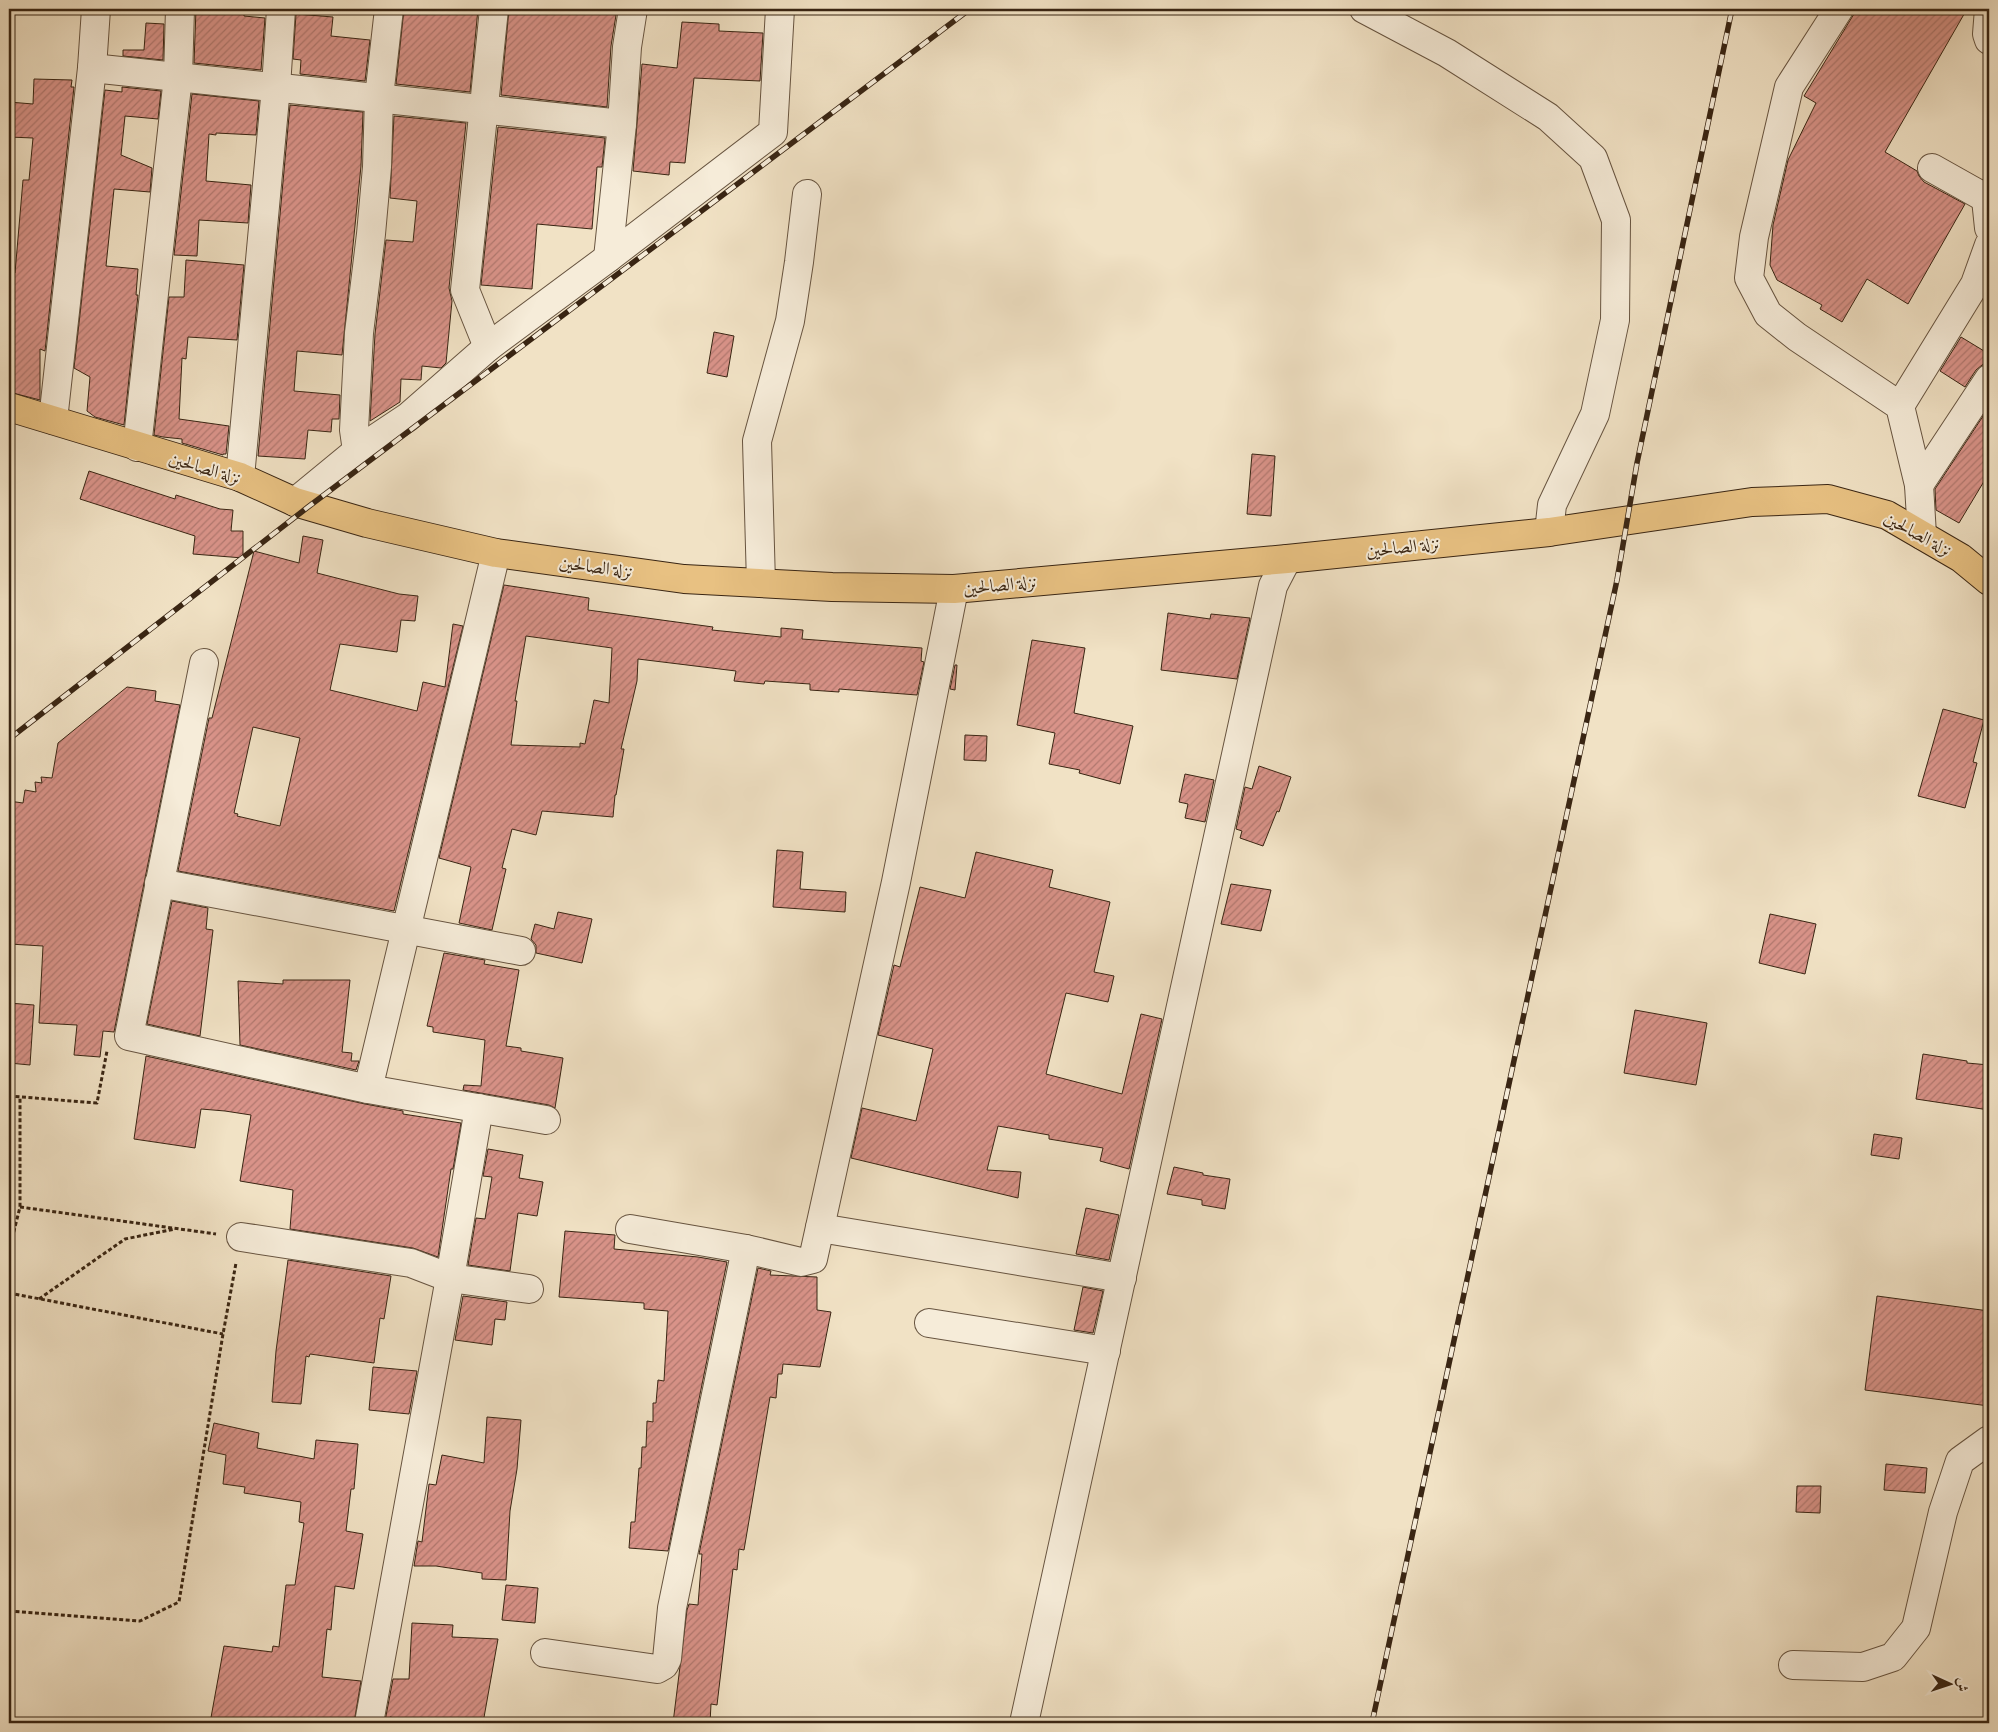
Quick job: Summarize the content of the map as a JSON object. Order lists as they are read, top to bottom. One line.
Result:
{"streets":{"main road":["نزلة الصالحين"]},"north":"right"}
